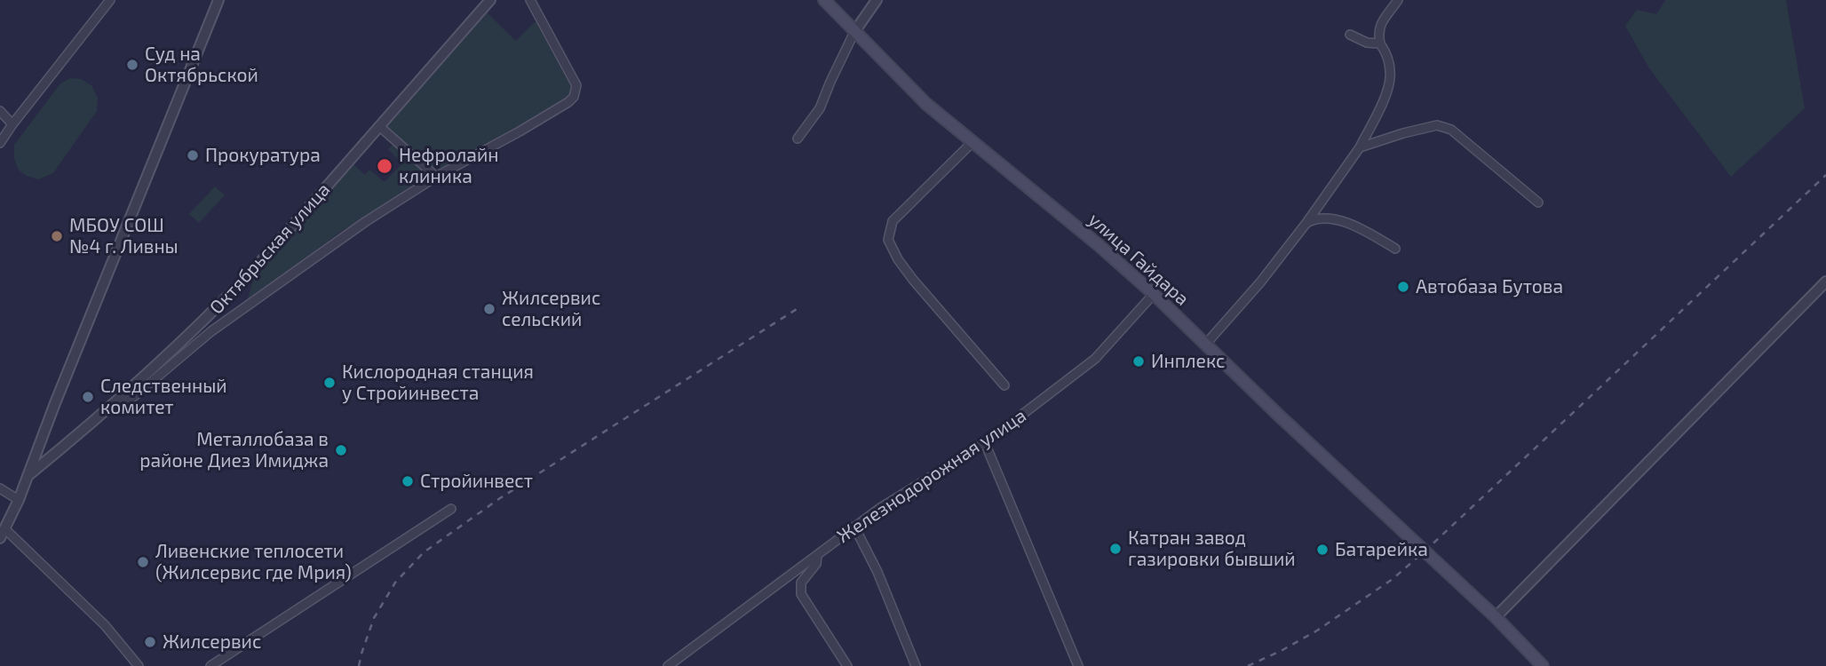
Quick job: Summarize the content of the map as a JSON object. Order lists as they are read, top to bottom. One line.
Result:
{"streets":{"main road":["улица Гайдара"],"street":["Октябрьская улица","Железнодорожная улица"]},"crossings":[["улица Гайдара","Железнодорожная улица"]],"places":["Суд на Октябрьской","Прокуратура","Нефролайн клиника","МБОУ СОШ №4 г. Ливны","Автобаза Бутова","Жилсервис сельский","Инплекс","Кислородная станция у Стройинвеста","Следственный комитет","Металлобаза в районе Диез Имиджа","Стройинвест","Катран завод газировки бывший","Батарейка","Ливенские теплосети (Жилсервис где Мрия)","Жилсервис"]}
